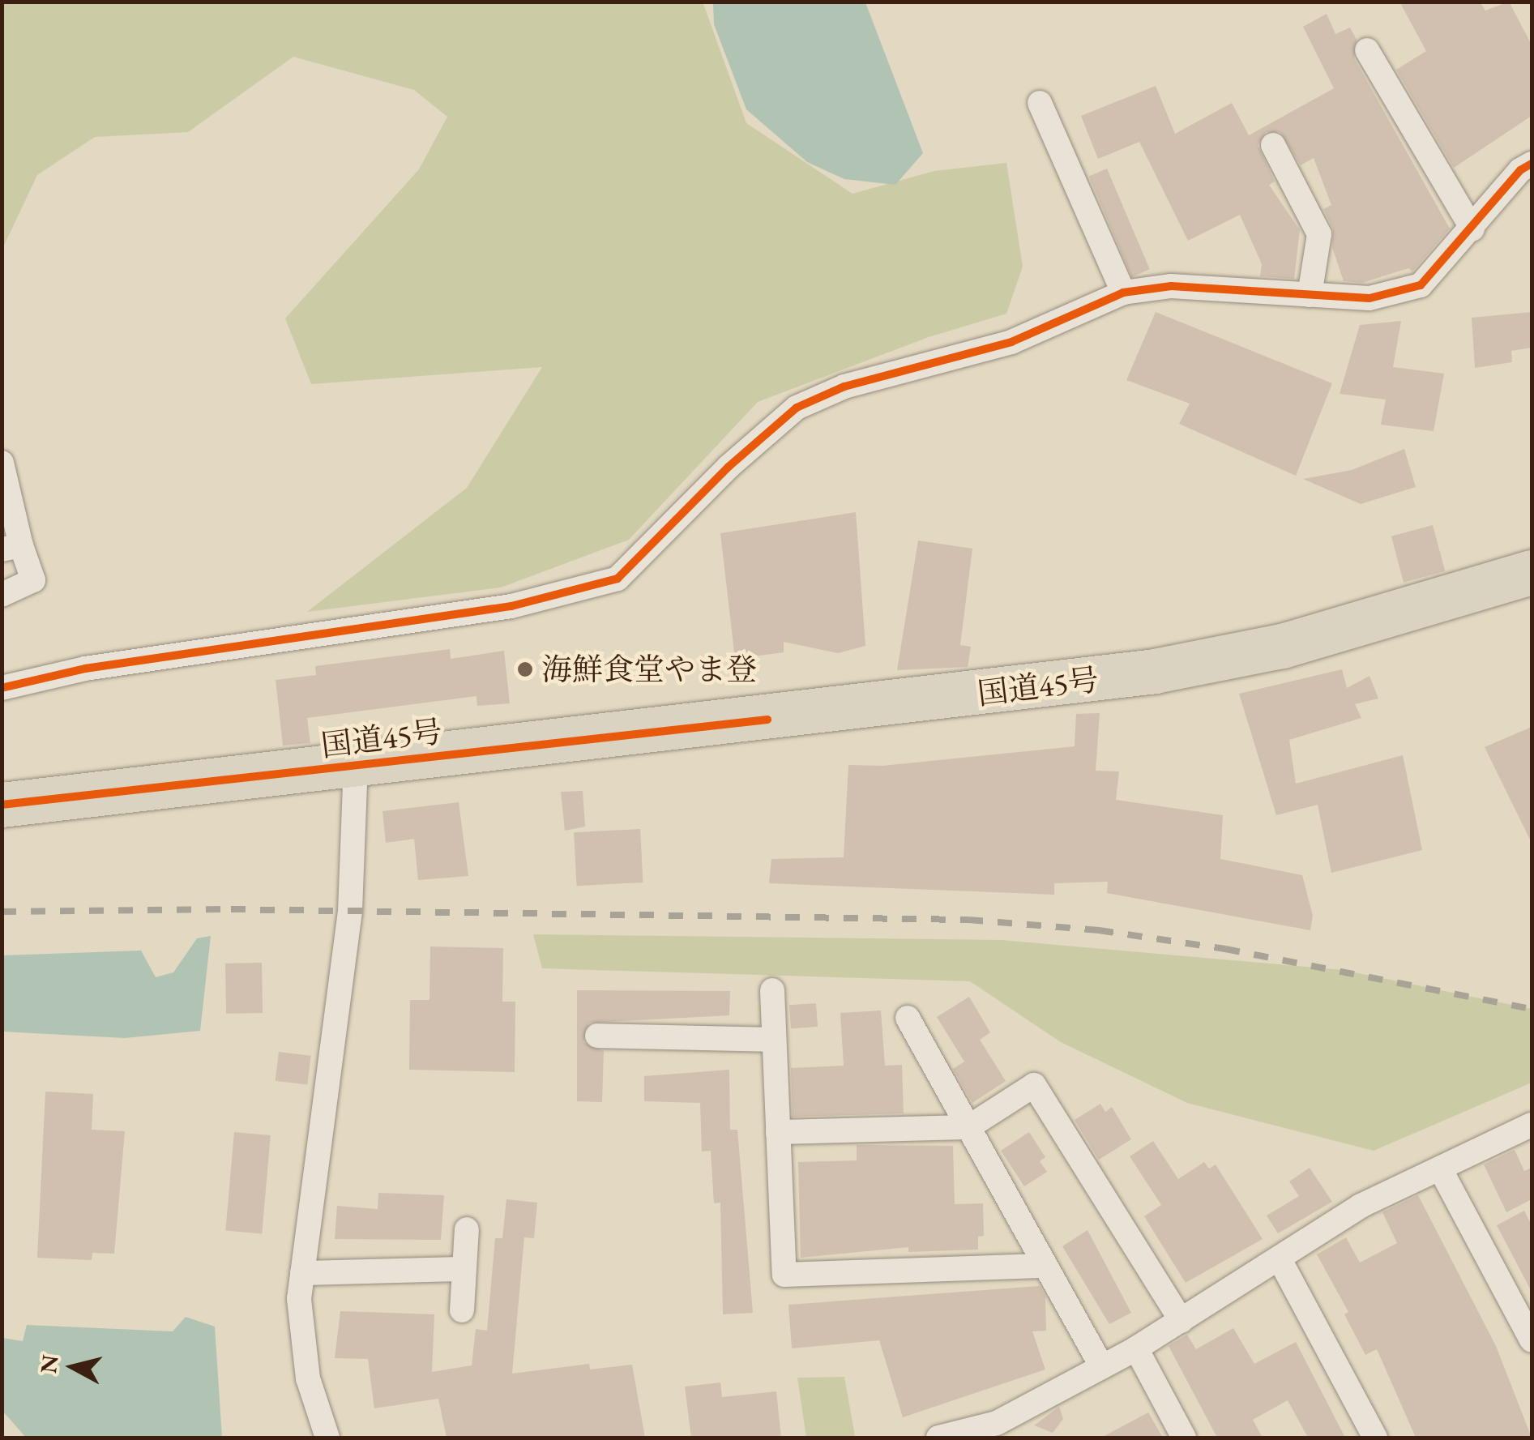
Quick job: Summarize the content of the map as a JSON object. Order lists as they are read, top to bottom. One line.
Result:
{"streets":{"highway":["国道45号"]},"places":["海鮮食堂やま登"],"north":"left"}
